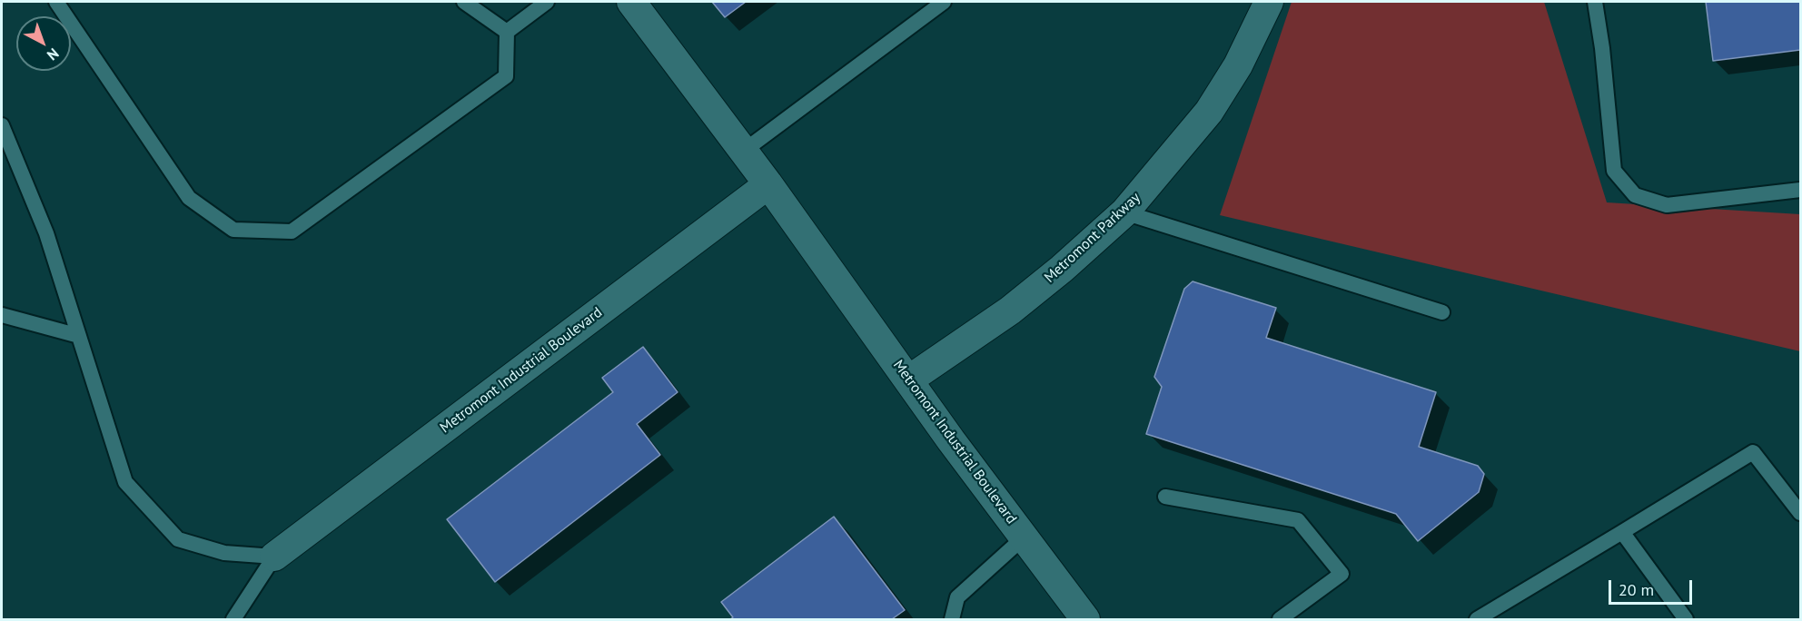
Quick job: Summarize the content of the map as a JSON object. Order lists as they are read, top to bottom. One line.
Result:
{"streets":{"street":["Metromont Parkway","Metromont Industrial Boulevard"]},"crossings":[["Metromont Parkway","Metromont Industrial Boulevard"]],"scale_bar":"20 m","north":"bottom right"}
